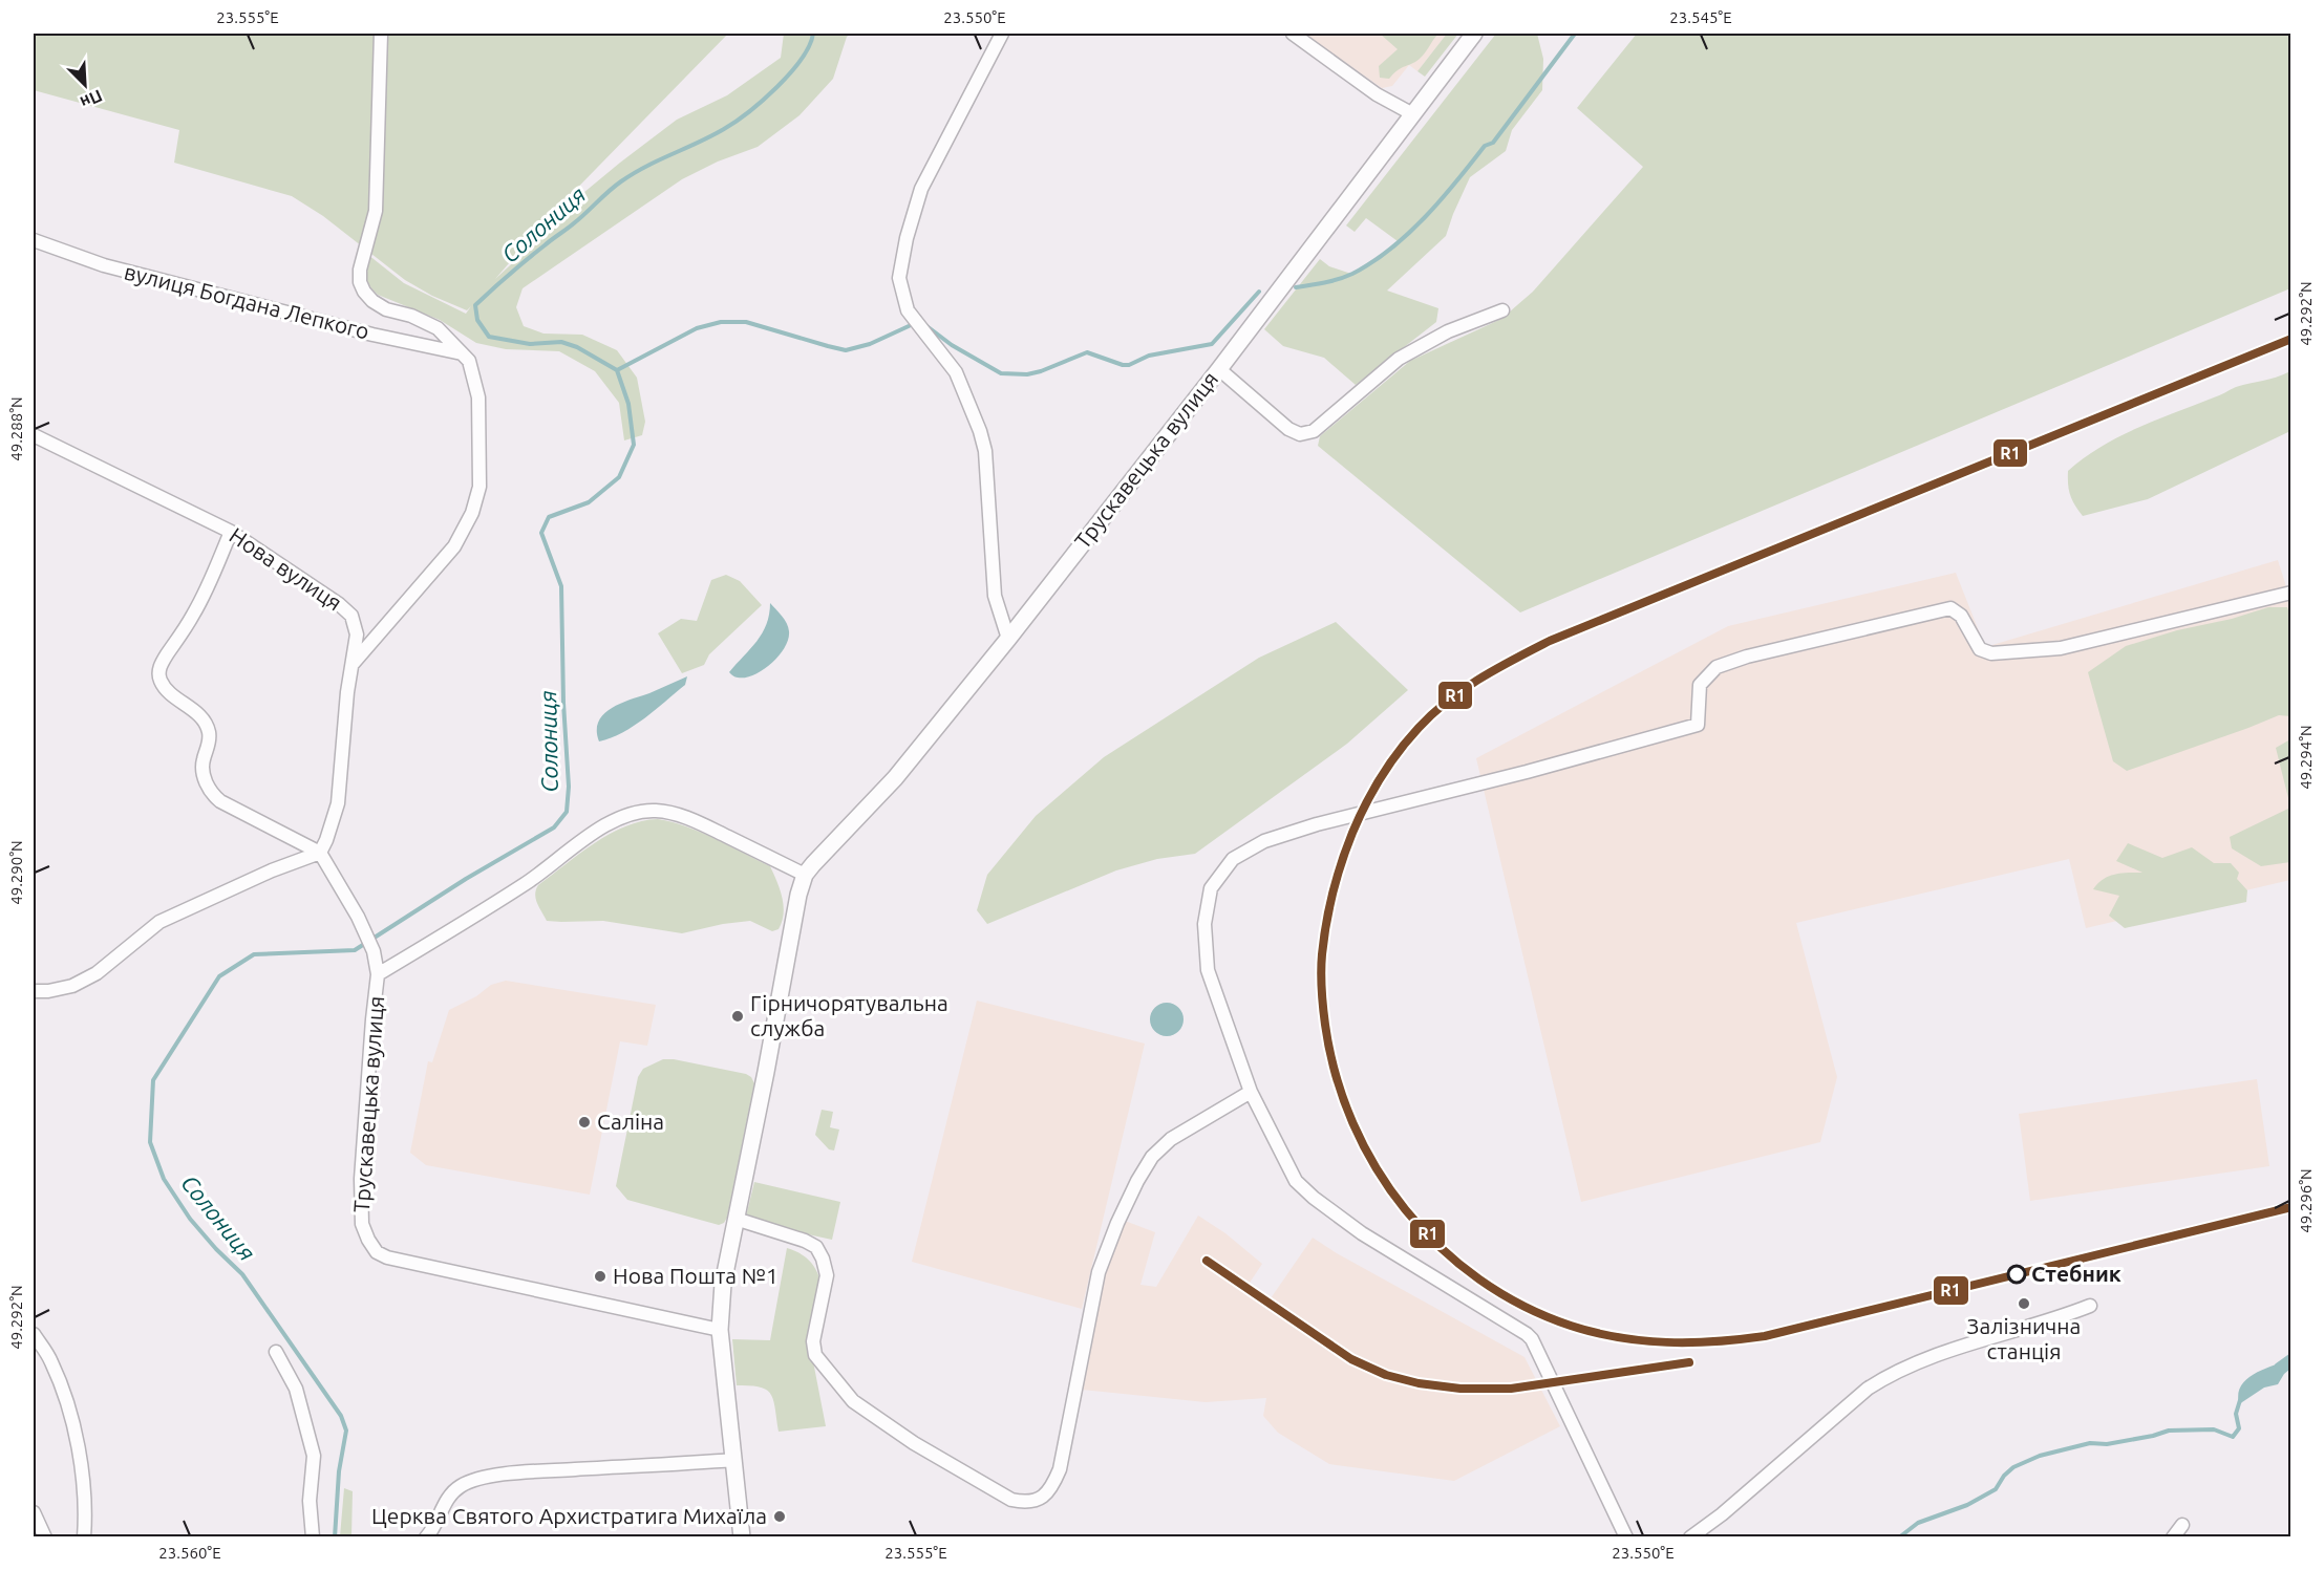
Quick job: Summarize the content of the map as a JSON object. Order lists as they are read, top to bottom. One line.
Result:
{"streets":{"street":["вулиця Богдана Лепкого","Трускавецька вулиця","Нова вулиця"]},"water":["Солониця"],"places":["Гірничорятувальна служба","Саліна","Стебник","Нова Пошта №1","Залізнична станція","Церква Святого Архистратига Михаїла"],"lines":["transit line R1"],"north":"bottom right","coordinates":["23.555°E","23.550°E","23.545°E","49.292°N","49.288°N","49.294°N","49.290°N","49.296°N","23.560°E"]}
